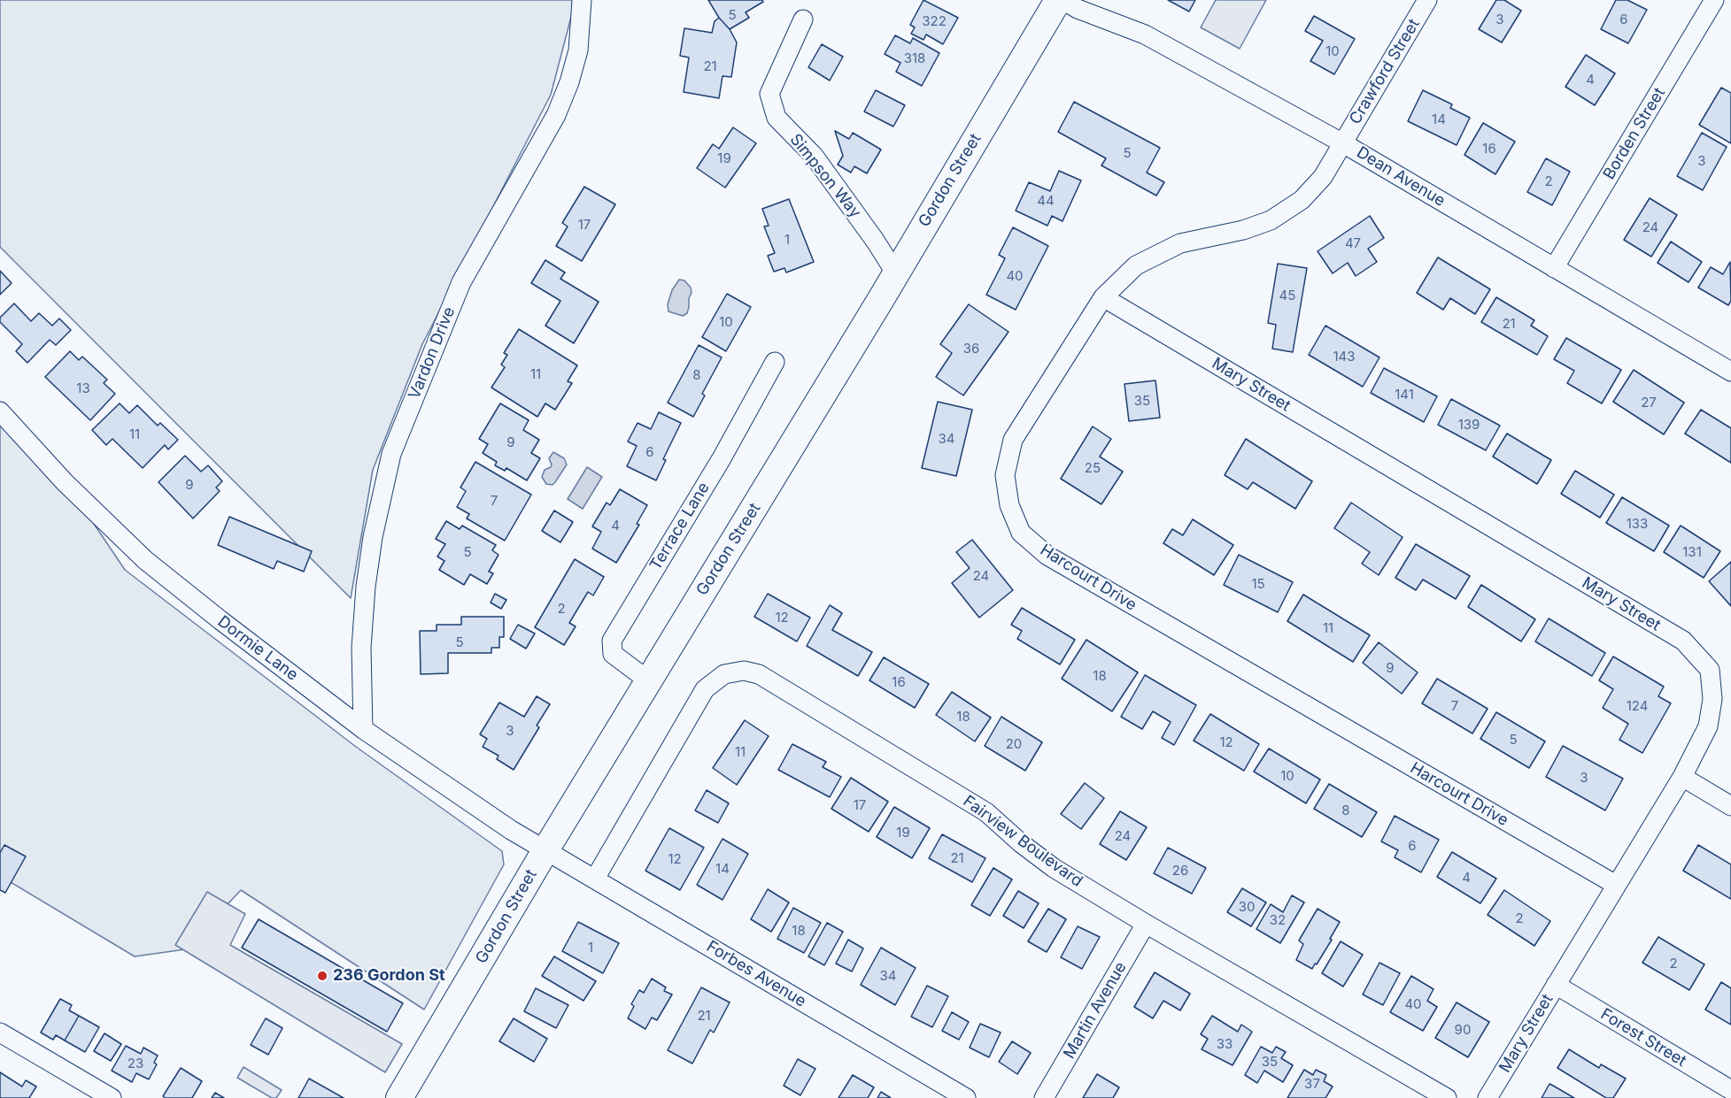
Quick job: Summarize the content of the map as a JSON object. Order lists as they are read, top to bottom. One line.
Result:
{"streets":{"main road":["Gordon Street"],"street":["Crawford Street","Borden Street","Simpson Way","Dean Avenue","Vardon Drive","Mary Street","Terrace Lane","Harcourt Drive","Dormie Lane","Fairview Boulevard","Forbes Avenue","Martin Avenue","Forest Street"]},"crossings":[["Crawford Street","Dean Avenue"],["Crawford Street","Harcourt Drive"],["Borden Street","Dean Avenue"],["Simpson Way","Gordon Street"],["Dean Avenue","Harcourt Drive"],["Gordon Street","Terrace Lane"],["Gordon Street","Dormie Lane"],["Gordon Street","Forbes Avenue"],["Vardon Drive","Dormie Lane"],["Mary Street","Harcourt Drive"],["Mary Street","Forest Street"],["Dormie Lane","Forbes Avenue"],["Fairview Boulevard","Forbes Avenue"],["Fairview Boulevard","Martin Avenue"]],"places":["236 Gordon St"],"house_numbers":["5","3","6","322","10","318","21","4","14","16","5","19","3","2","44","17","24","1","47","40","45","10","21","36","143","11","8","13","141","35","27","139","11","34","9","6","25","9","7","133","4","5","131","24","15","2","12","11","5","9","18","16","7","124","18","3","5","12","20","11","10","3","17","8","19","24","6","21","12","14","26","4","30","2","32","18","1","2","34","40","21","90","33","35","23","37"]}
